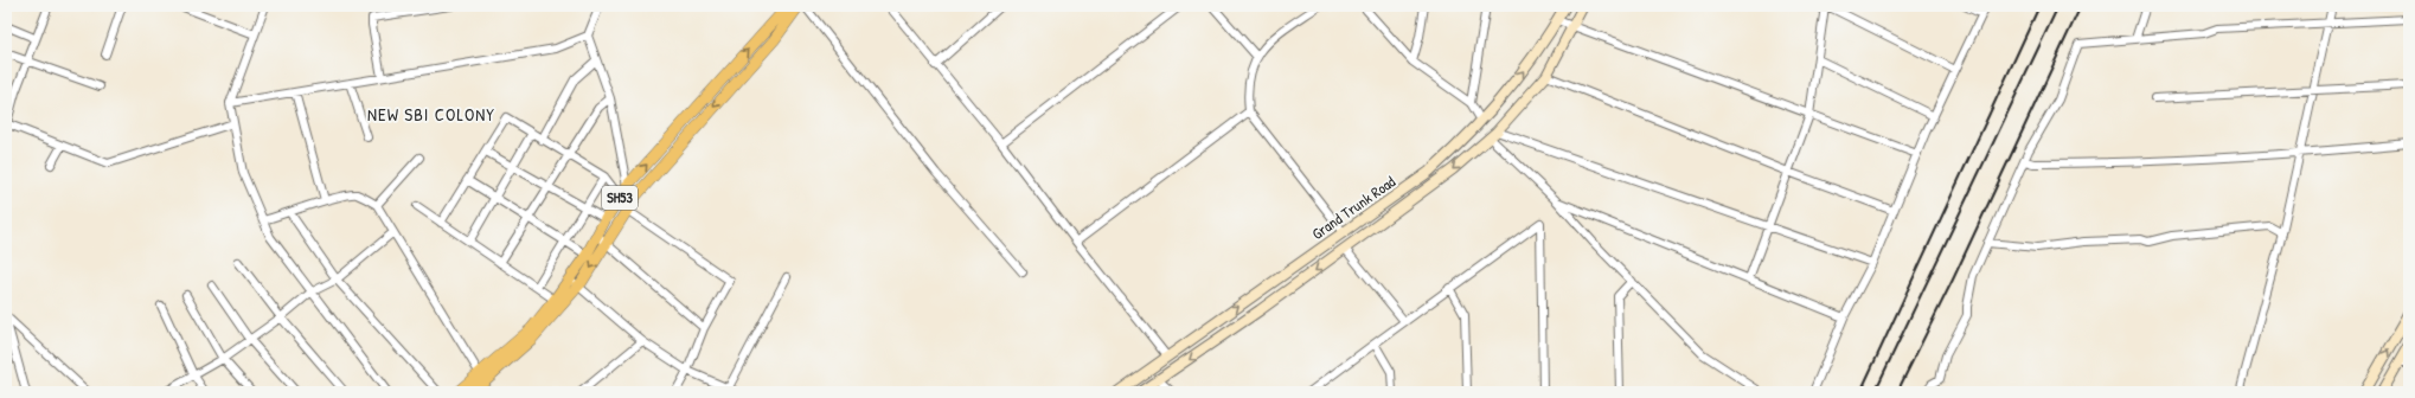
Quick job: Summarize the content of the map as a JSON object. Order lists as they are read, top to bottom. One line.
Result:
{"streets":{"main road":["SH53","Grand Trunk Road"]},"districts":["NEW SBI COLONY"]}
